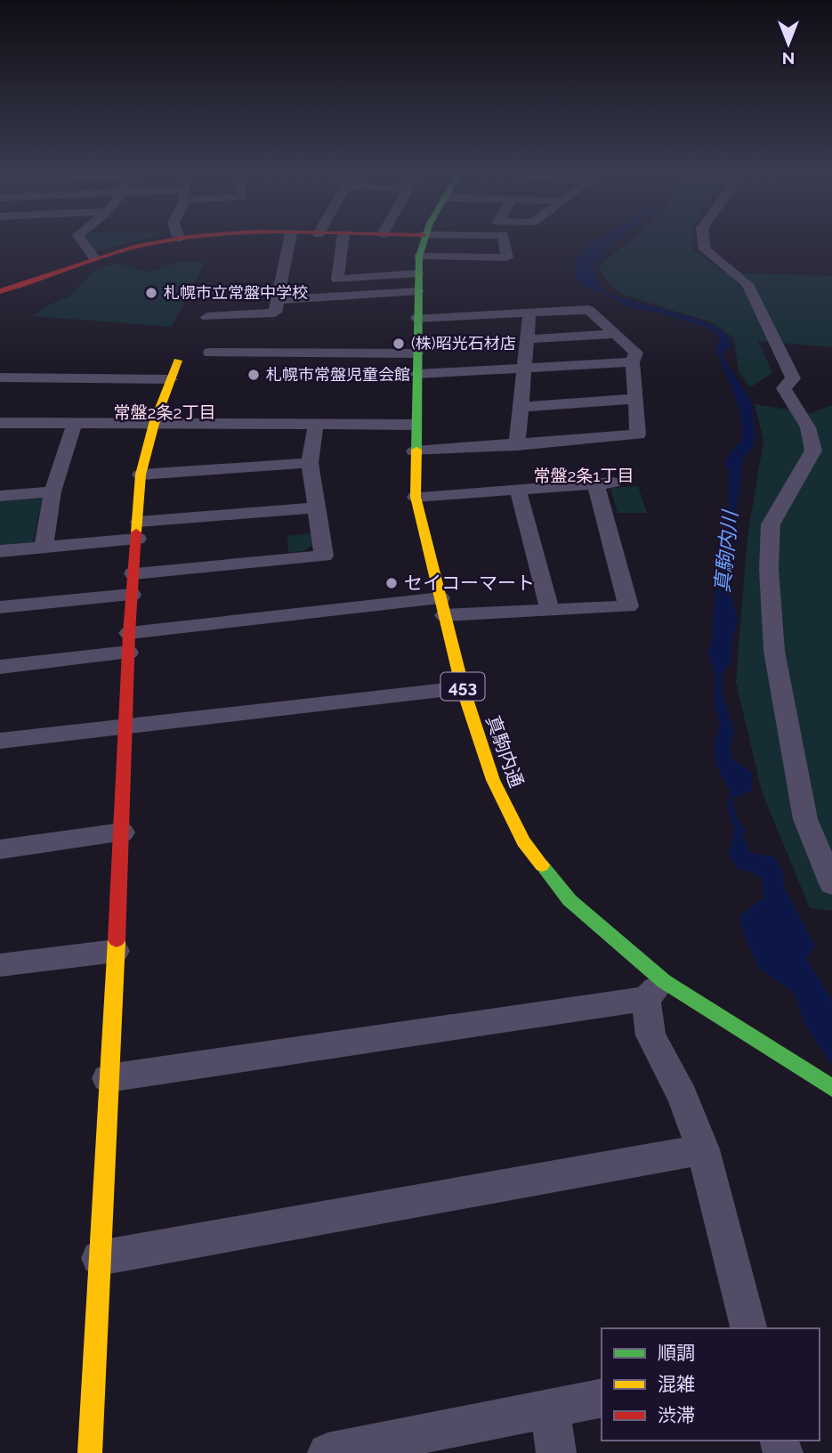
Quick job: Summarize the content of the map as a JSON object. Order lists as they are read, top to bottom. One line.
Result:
{"streets":{"main road":["453","真駒内通"]},"districts":["常盤2条2丁目","常盤2条1丁目"],"water":["真駒内川"],"places":["札幌市立常盤中学校","(株)昭光石材店","札幌市常盤児童会館","セイコーマート"],"legend":["順調","混雑","渋滞"],"north":"bottom"}
